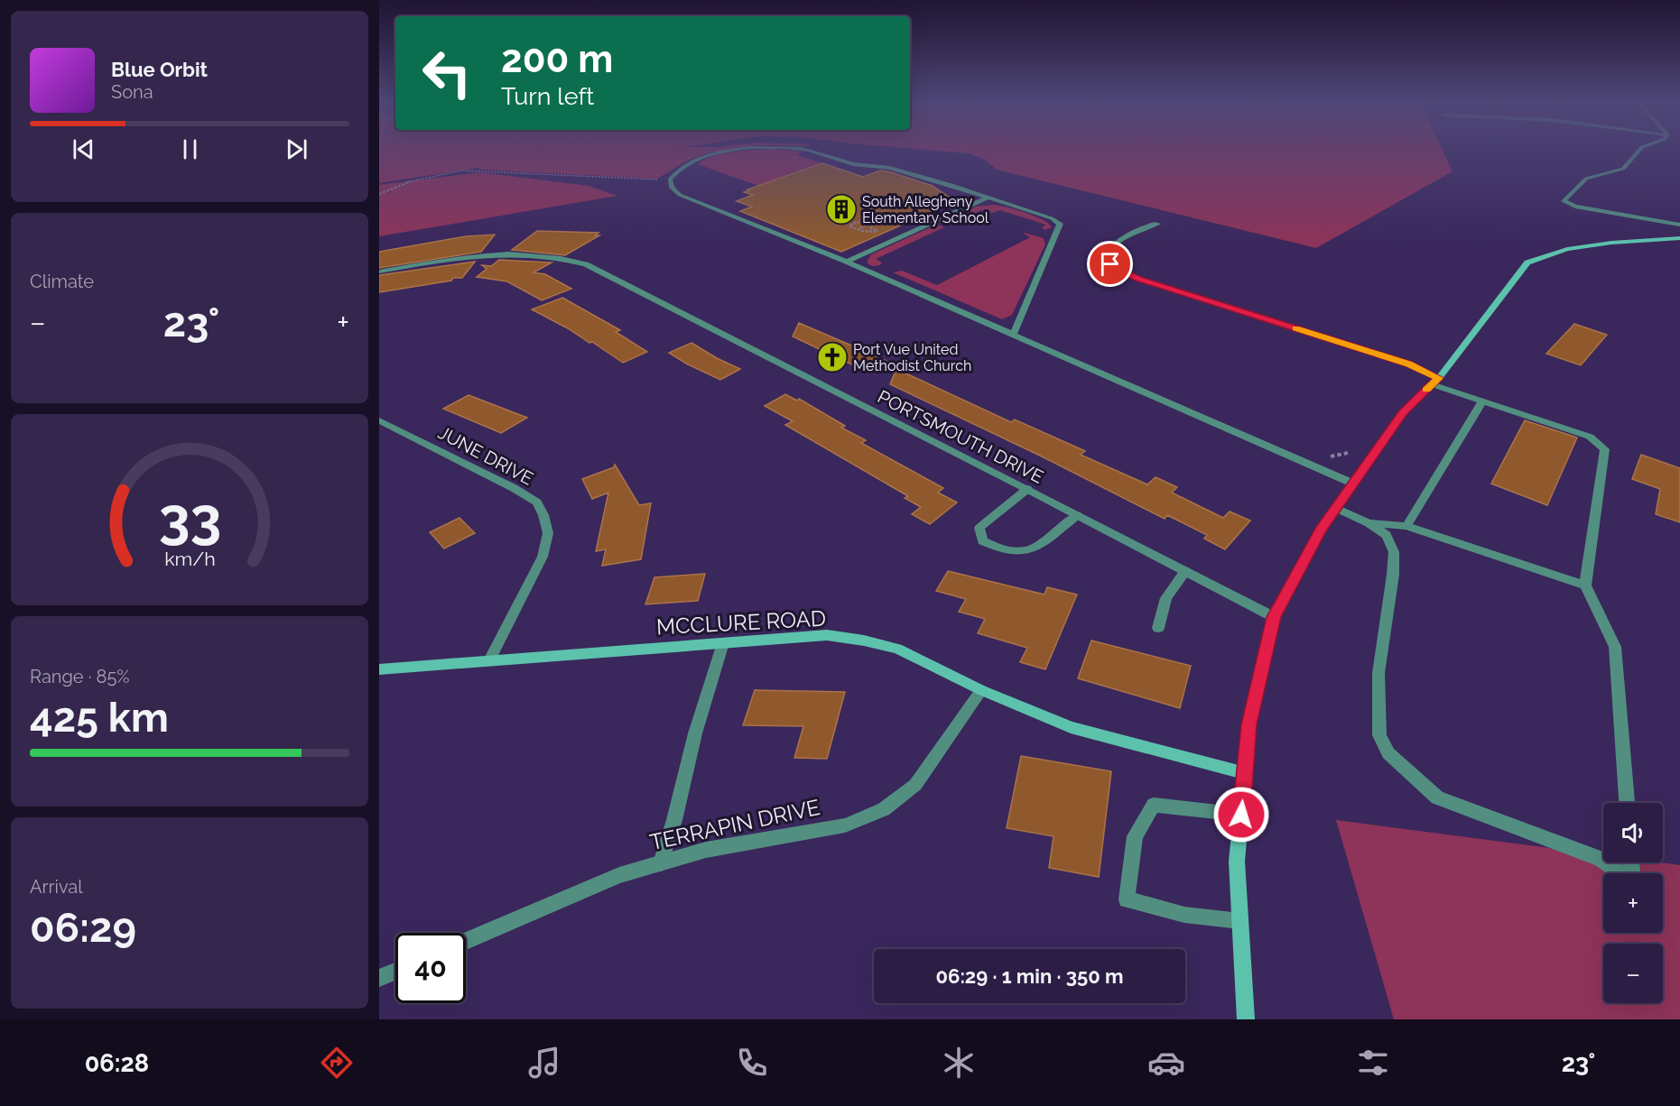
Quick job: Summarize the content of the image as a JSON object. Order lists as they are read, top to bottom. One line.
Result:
{"streets":{"street":["PORTSMOUTH DRIVE","JUNE DRIVE","MCCLURE ROAD","TERRAPIN DRIVE"]},"crossings":[["JUNE DRIVE","MCCLURE ROAD"],["MCCLURE ROAD","TERRAPIN DRIVE"]],"places":{"building":["South Allegheny Elementary School"],"church":["Port Vue United Methodist Church"]},"page":{"turn":["200 m","Turn left"],"song":["Blue Orbit","Sona"],"tile":["Climate",["Range · 85%","425 km"],["Arrival","06:29"]],"heat":["−","23°","+"],"map_buttons":["+","−"],"limit":"40","trip":"06:29 · 1 min · 350 m","tabs":["06:28","23°"],"gauge":["33","km/h"]}}
